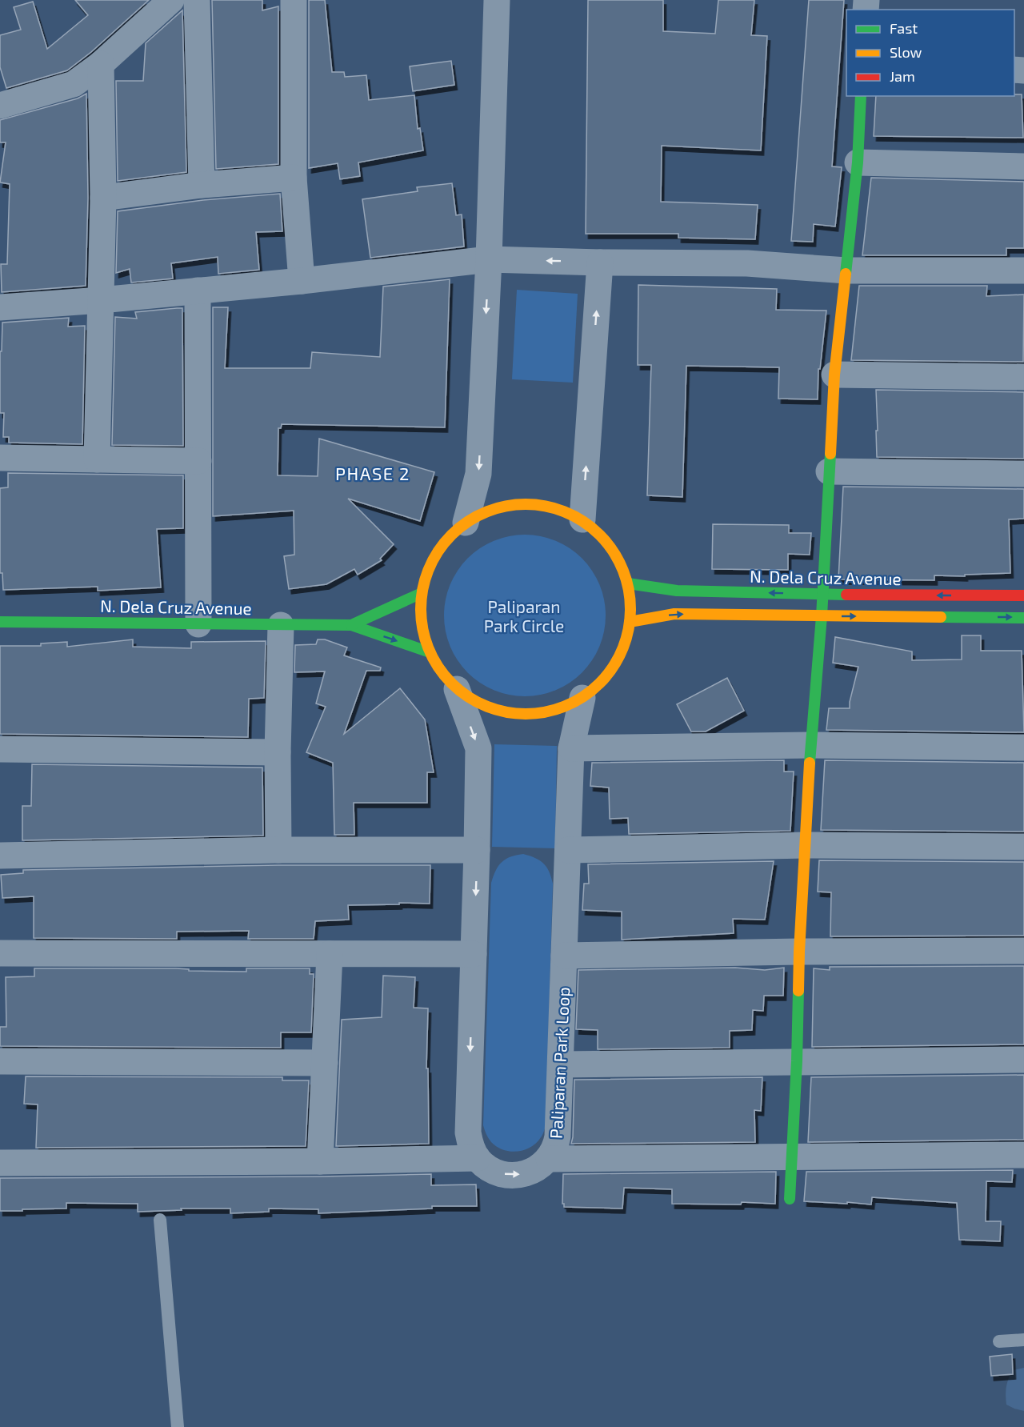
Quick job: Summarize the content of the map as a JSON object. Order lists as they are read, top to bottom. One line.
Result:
{"streets":{"street":["N. Dela Cruz Avenue","Paliparan Park Loop"]},"districts":["PHASE 2"],"parks":["Paliparan Park Circle"],"legend":["Fast","Slow","Jam"]}
